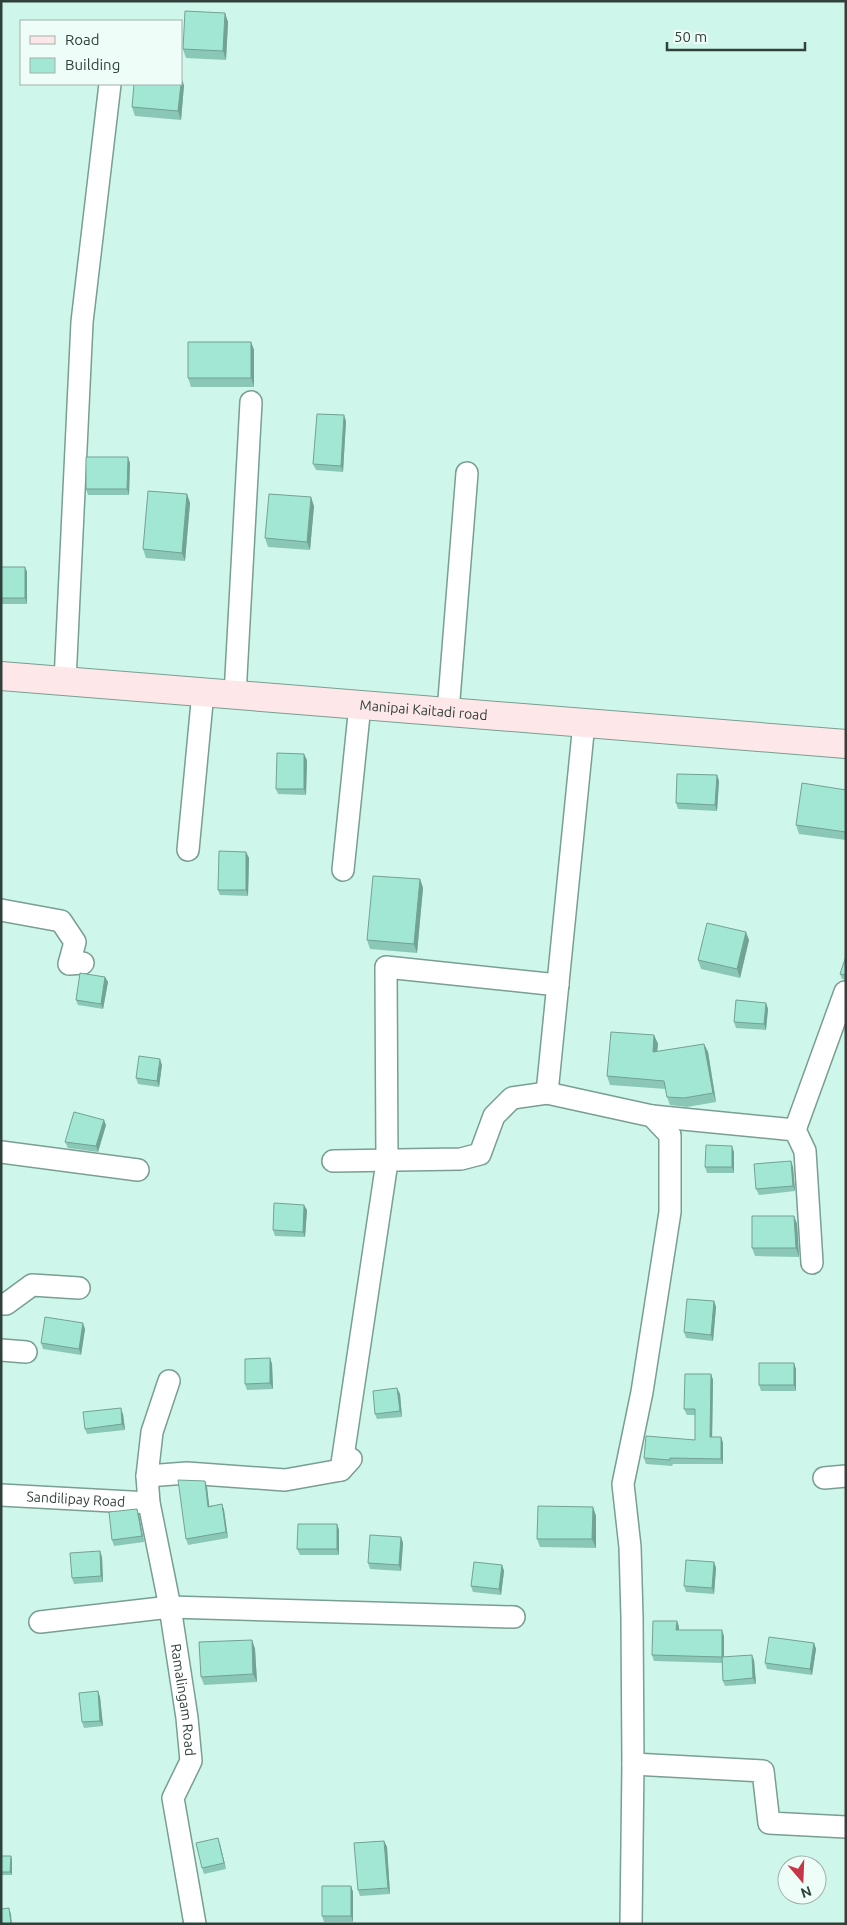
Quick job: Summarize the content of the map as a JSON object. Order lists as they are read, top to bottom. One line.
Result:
{"streets":{"main road":["Manipai Kaitadi road"],"street":["Sandilipay Road","Ramalingam Road"]},"crossings":[["Sandilipay Road","Ramalingam Road"]],"legend":["Road","Building"],"scale_bar":"50 m","north":"bottom"}
